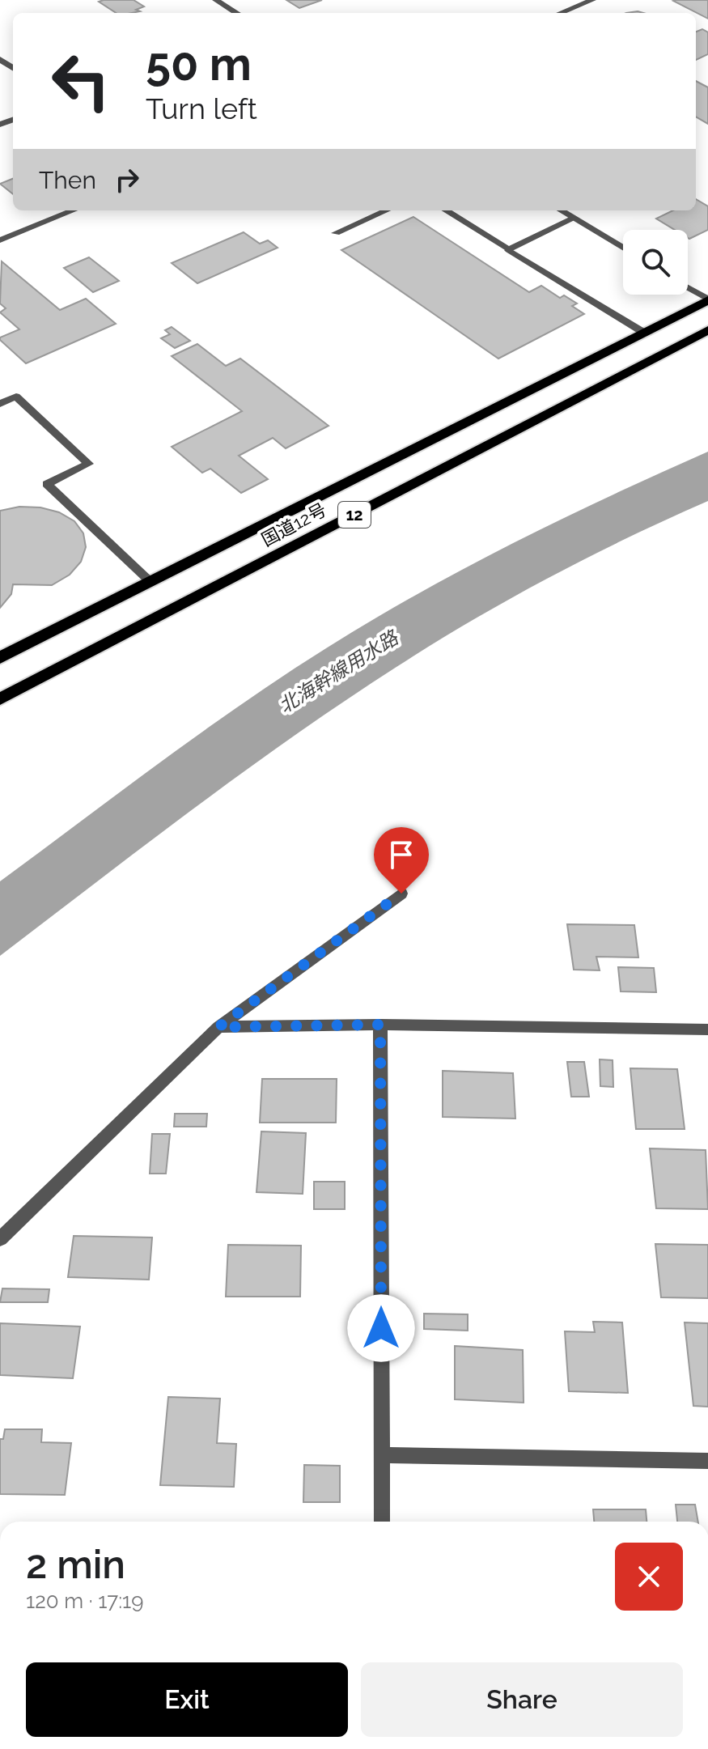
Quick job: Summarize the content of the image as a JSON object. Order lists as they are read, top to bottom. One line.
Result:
{"streets":{"highway":["12","国道12号"]},"water":["北海幹線用水路"],"page":{"turn":["50 m","Turn left"],"then":"Then","heading":["2 min","120 m · 17:19"],"buttons":["Exit","Share"]}}
